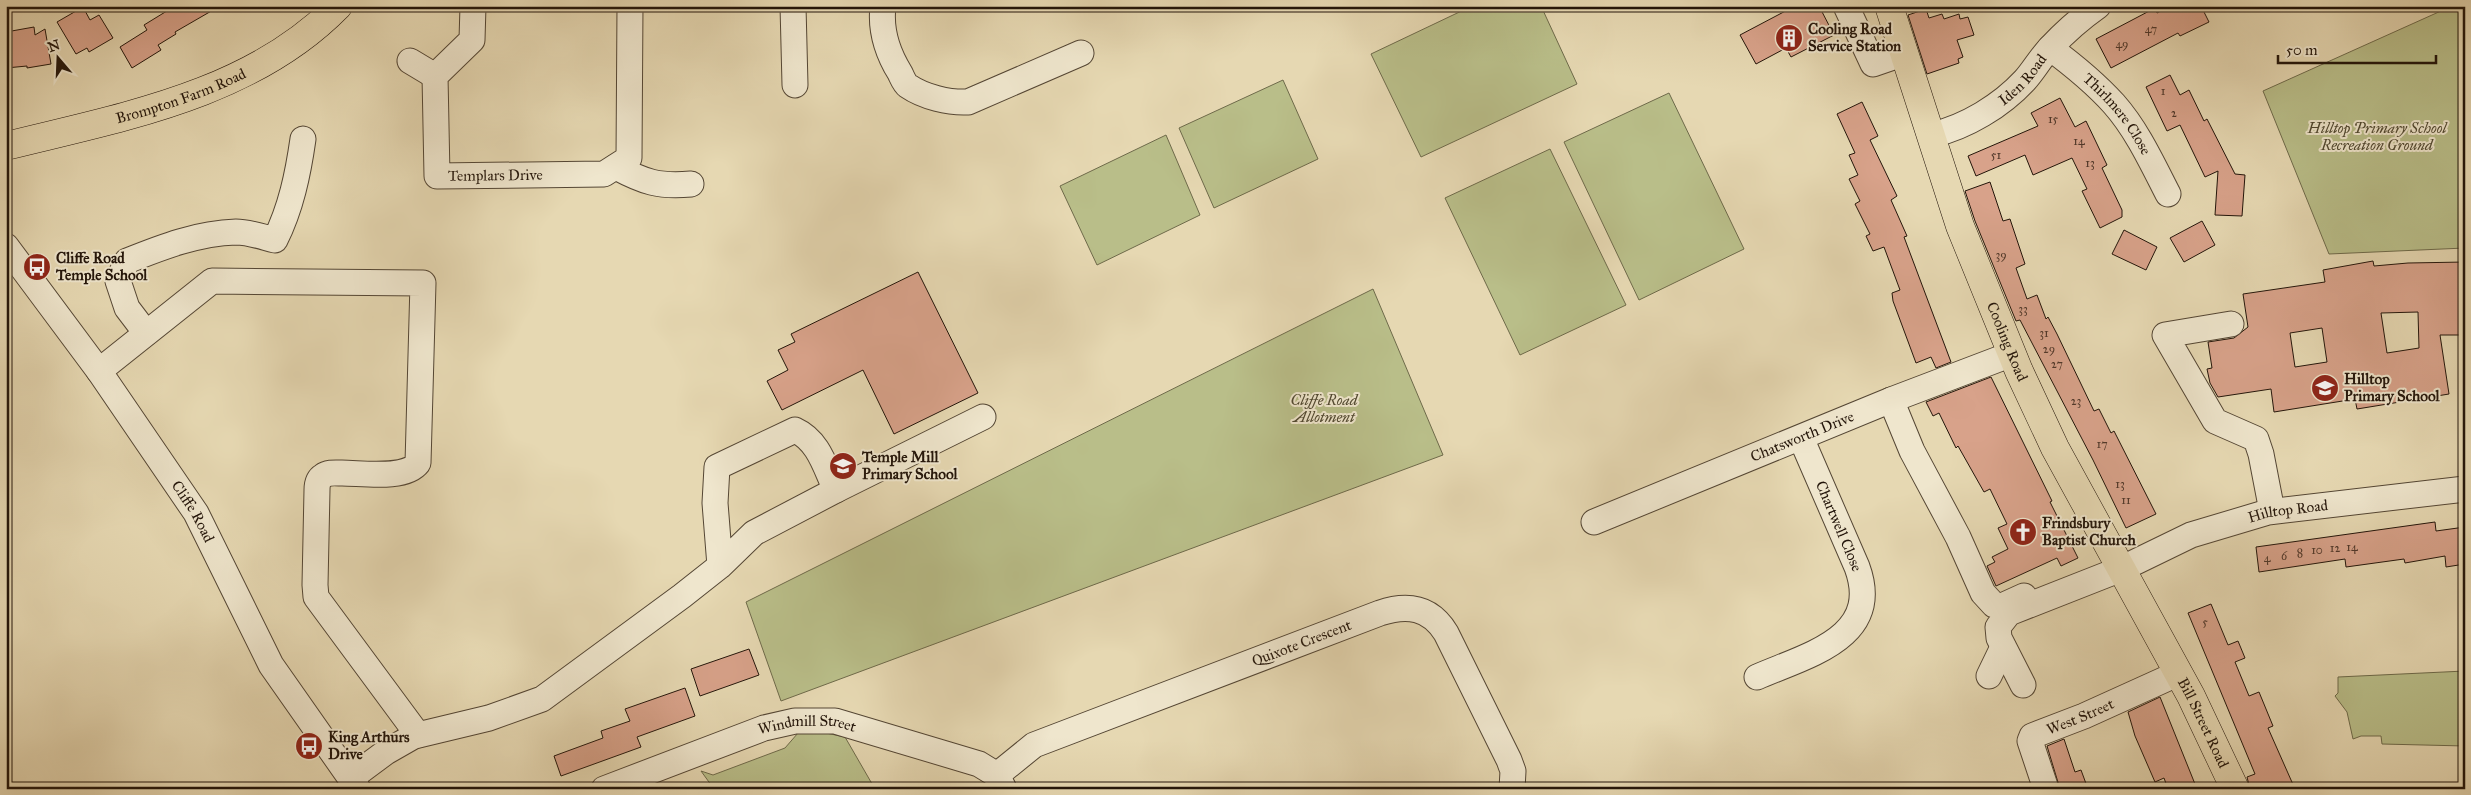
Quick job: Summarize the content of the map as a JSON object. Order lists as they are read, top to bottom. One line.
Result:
{"streets":{"main road":["Brompton Farm Road","Cooling Road","Bill Street Road"],"street":["Iden Road","Thirlmere Close","Templars Drive","Chatsworth Drive","Cliffe Road","Hilltop Road","Chartwell Close","Quixote Crescent","West Street","Windmill Street"]},"crossings":[["Iden Road","Thirlmere Close"],["Iden Road","Cooling Road"],["Cooling Road","Chatsworth Drive"],["Cooling Road","Hilltop Road"],["Cooling Road","West Street"],["Cooling Road","Bill Street Road"],["Chatsworth Drive","Chartwell Close"],["Quixote Crescent","Windmill Street"],["West Street","Bill Street Road"]],"parks":["Hilltop Primary School Recreation Ground","Cliffe Road Allotment"],"places":{"building":["Cooling Road Service Station"],"bus stop":["Cliffe Road Temple School","King Arthurs Drive"],"school or university":["Hilltop Primary School","Temple Mill Primary School"],"church":["Frindsbury Baptist Church"]},"house_numbers":["47","49","1","2","15","14","51","13","39","33","31","29","27","23","17","13","11","14","12","10","8","6","4","5"],"scale_bar":"50 m","north":"top"}
